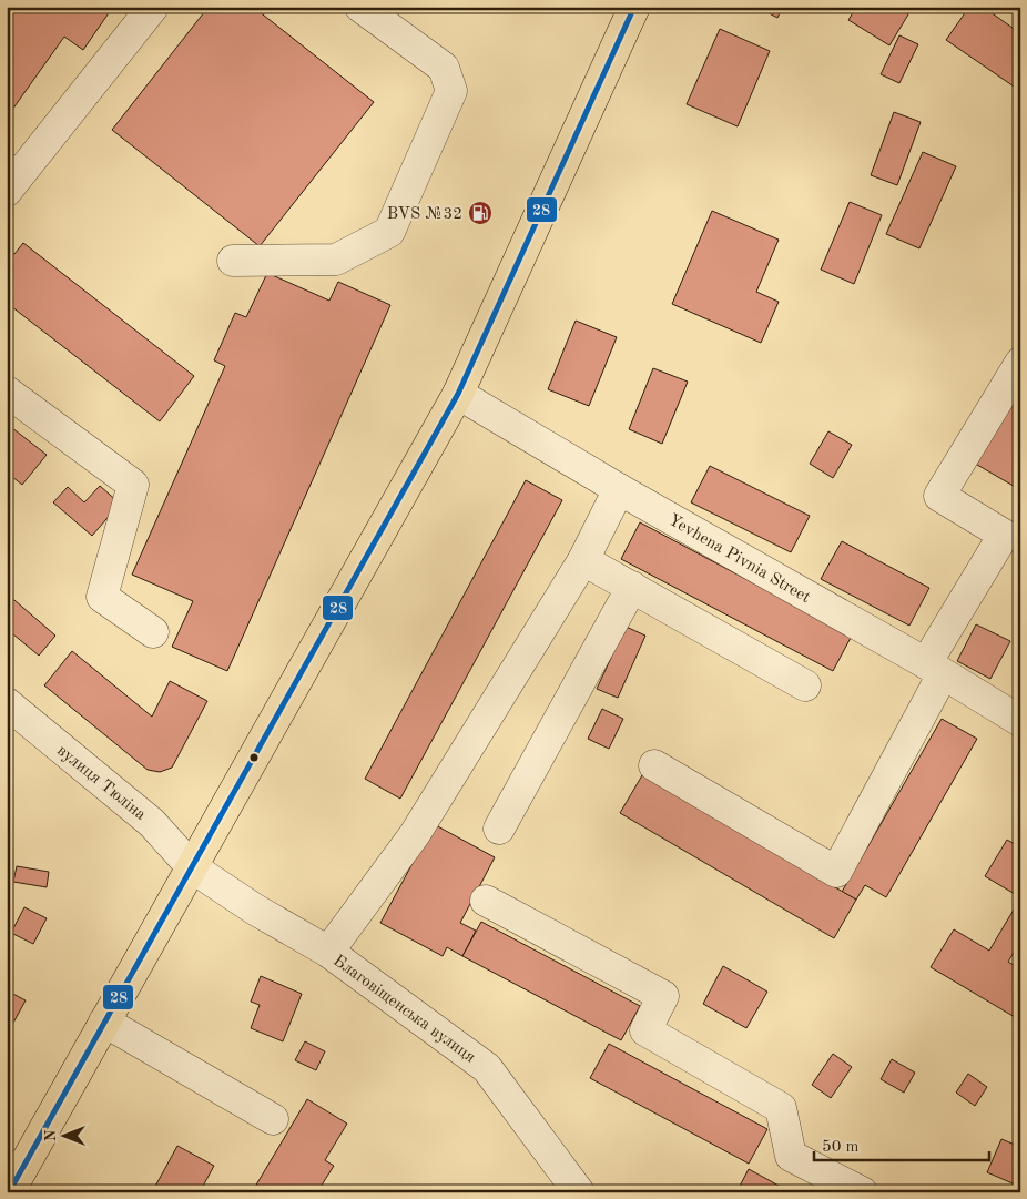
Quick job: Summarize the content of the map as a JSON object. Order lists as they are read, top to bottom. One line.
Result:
{"streets":{"street":["Yevhena Pivnia Street","вулиця Тюліна","Благовіщенська вулиця"]},"crossings":[["вулиця Тюліна","Благовіщенська вулиця"]],"places":{"fuel station":["BVS №32"]},"lines":["transit line 28"],"scale_bar":"50 m","north":"left"}
